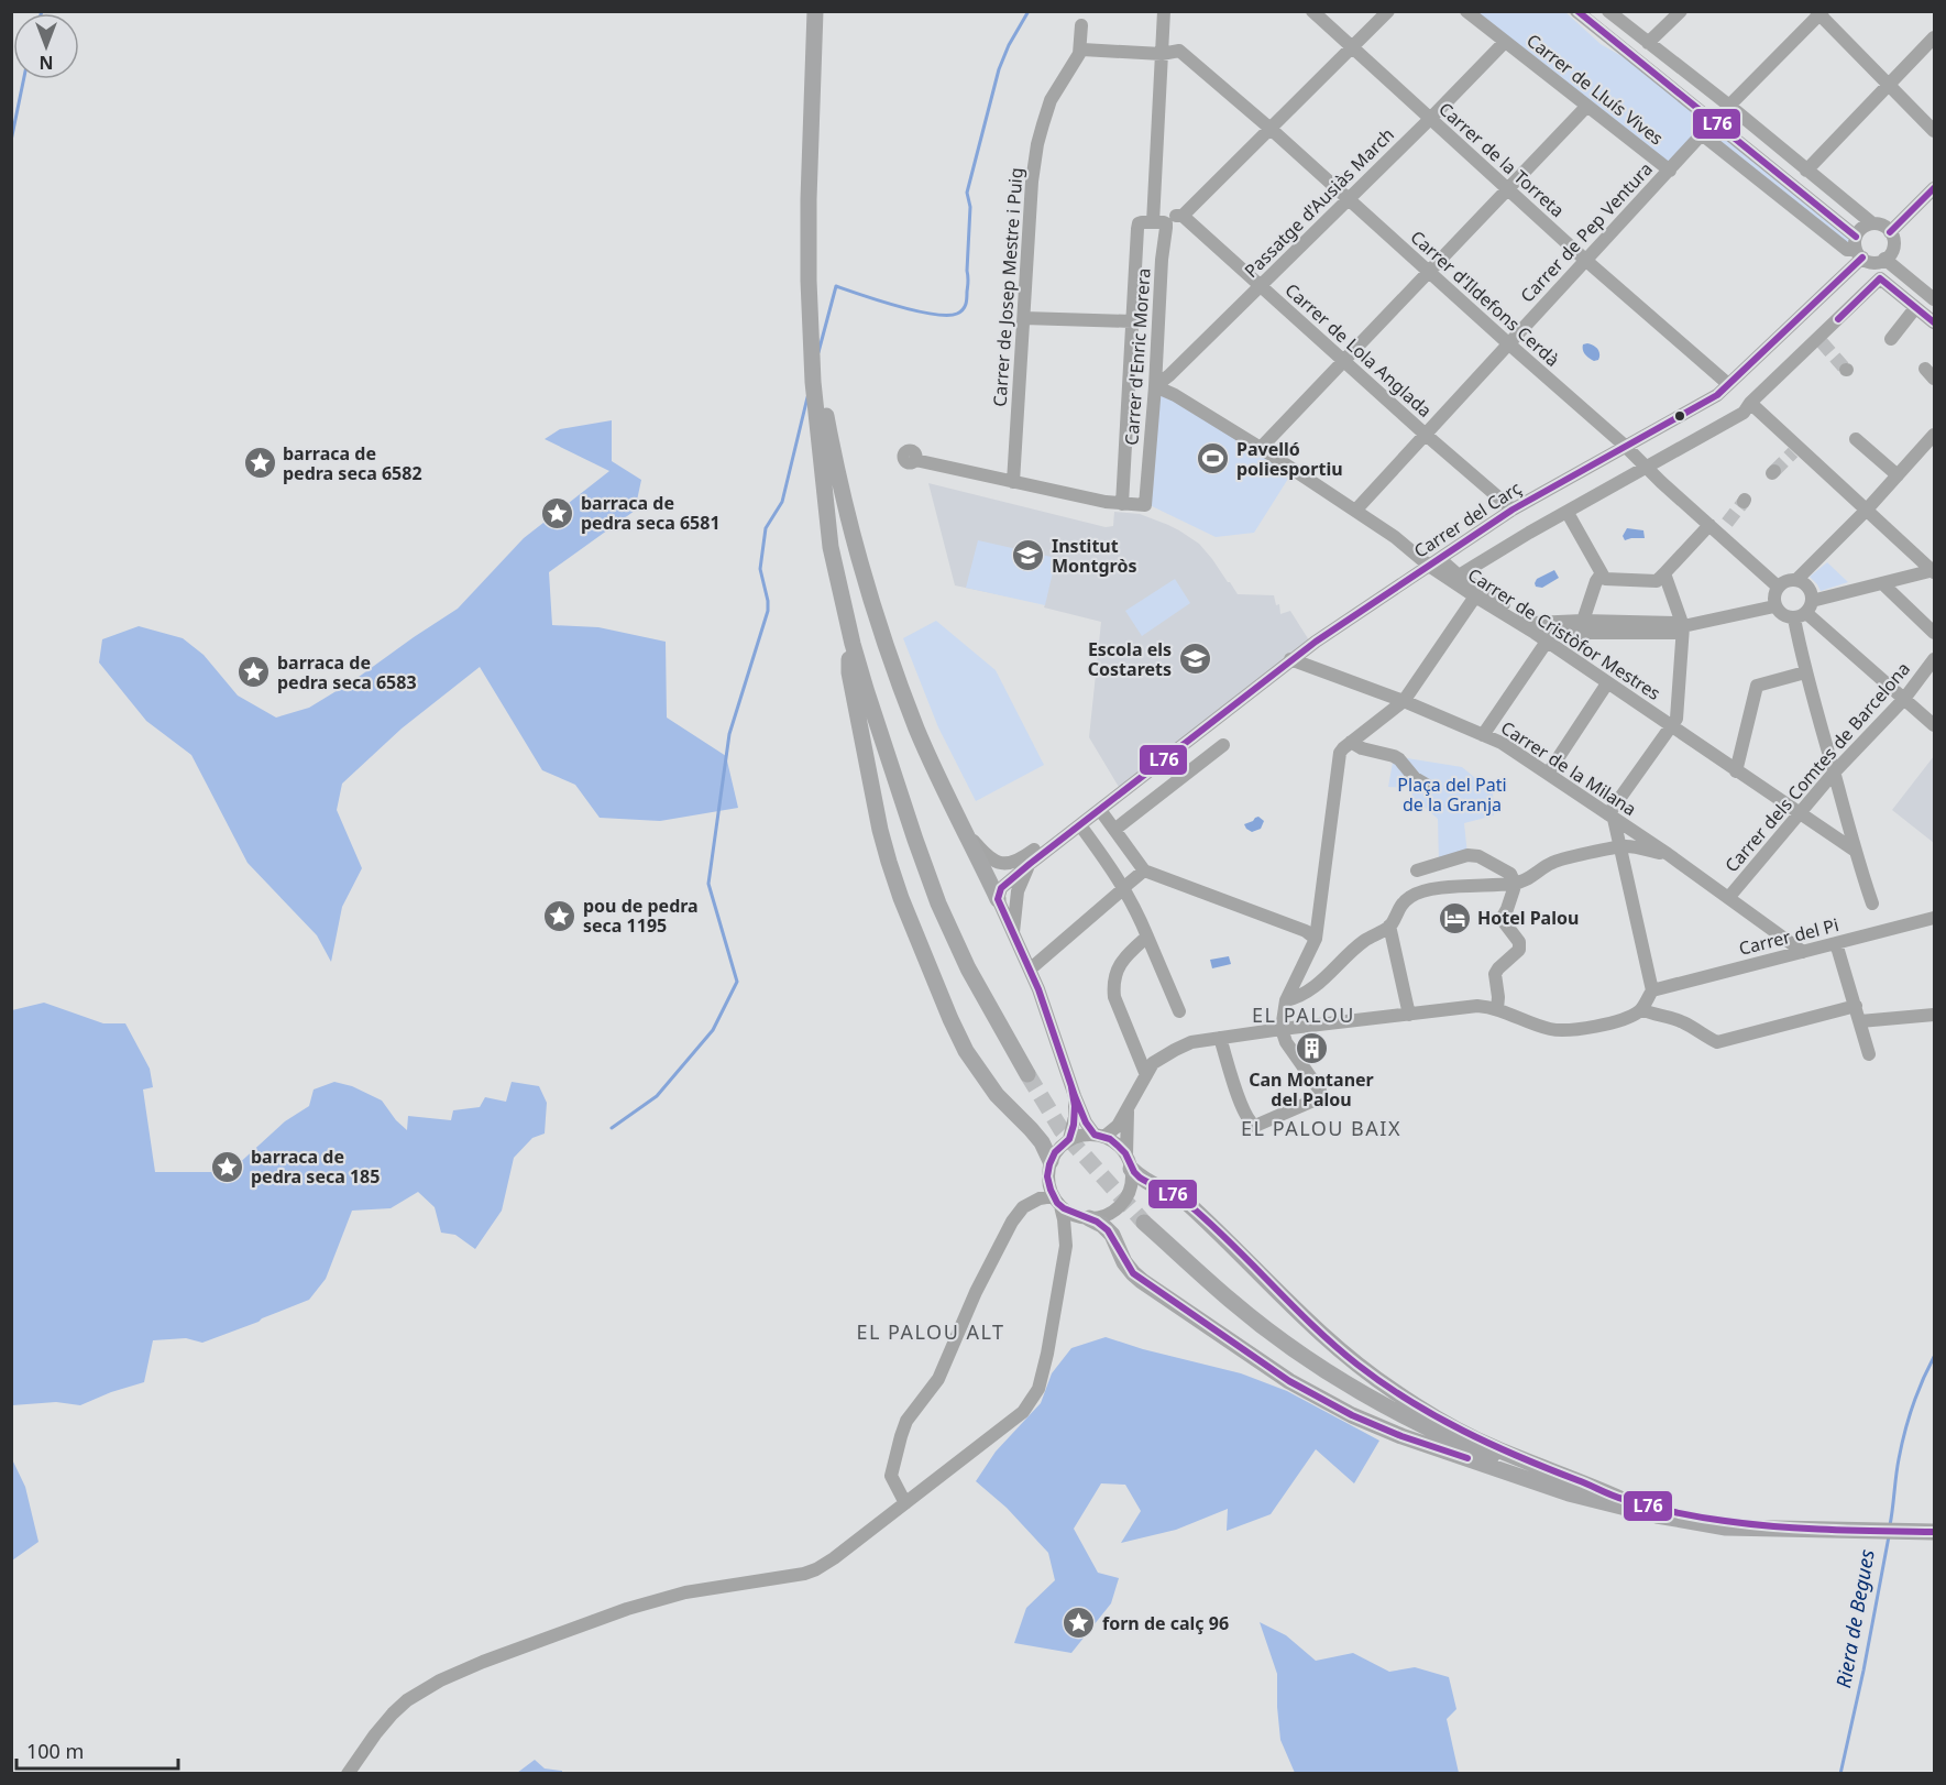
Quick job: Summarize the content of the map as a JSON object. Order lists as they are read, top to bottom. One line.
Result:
{"streets":{"street":["Carrer de Lluís Vives","Carrer de la Torreta","Passatge d'Ausiàs March","Carrer de Pep Ventura","Carrer de Josep Mestre i Puig","Carrer d'Ildefons Cerdà","Carrer de Lola Anglada","Carrer d'Enric Morera","Carrer del Carç","Carrer de Cristòfor Mestres","Carrer dels Comtes de Barcelona","Carrer de la Milana","Carrer del Pi"]},"crossings":[["Carrer de Lluís Vives","Passatge d'Ausiàs March"],["Carrer de Lluís Vives","Carrer de Pep Ventura"],["Carrer de la Torreta","Passatge d'Ausiàs March"],["Carrer de la Torreta","Carrer de Pep Ventura"],["Carrer de la Torreta","Carrer del Carç"],["Passatge d'Ausiàs March","Carrer d'Ildefons Cerdà"],["Passatge d'Ausiàs March","Carrer de Lola Anglada"],["Passatge d'Ausiàs March","Carrer d'Enric Morera"],["Passatge d'Ausiàs March","Carrer de Cristòfor Mestres"],["Carrer de Pep Ventura","Carrer d'Ildefons Cerdà"],["Carrer de Pep Ventura","Carrer de Lola Anglada"],["Carrer de Pep Ventura","Carrer de Cristòfor Mestres"],["Carrer d'Ildefons Cerdà","Carrer d'Enric Morera"],["Carrer d'Ildefons Cerdà","Carrer del Carç"],["Carrer de Lola Anglada","Carrer del Carç"],["Carrer d'Enric Morera","Carrer de Cristòfor Mestres"],["Carrer del Carç","Carrer de Cristòfor Mestres"],["Carrer del Carç","Carrer de la Milana"],["Carrer de Cristòfor Mestres","Carrer dels Comtes de Barcelona"],["Carrer dels Comtes de Barcelona","Carrer de la Milana"],["Carrer de la Milana","Carrer del Pi"]],"districts":["EL PALOU","EL PALOU BAIX","EL PALOU ALT"],"water":["Riera de Begues"],"parks":["Plaça del Pati de la Granja"],"places":{"sports":["Pavelló poliesportiu"],"place":["barraca de pedra seca 6582","barraca de pedra seca 6581","barraca de pedra seca 6583","pou de pedra seca 1195","barraca de pedra seca 185","forn de calç 96"],"school or university":["Institut Montgròs","Escola els Costarets"],"hotel":["Hotel Palou"],"building":["Can Montaner del Palou"]},"lines":["transit line L76"],"scale_bar":"100 m","north":"bottom"}
